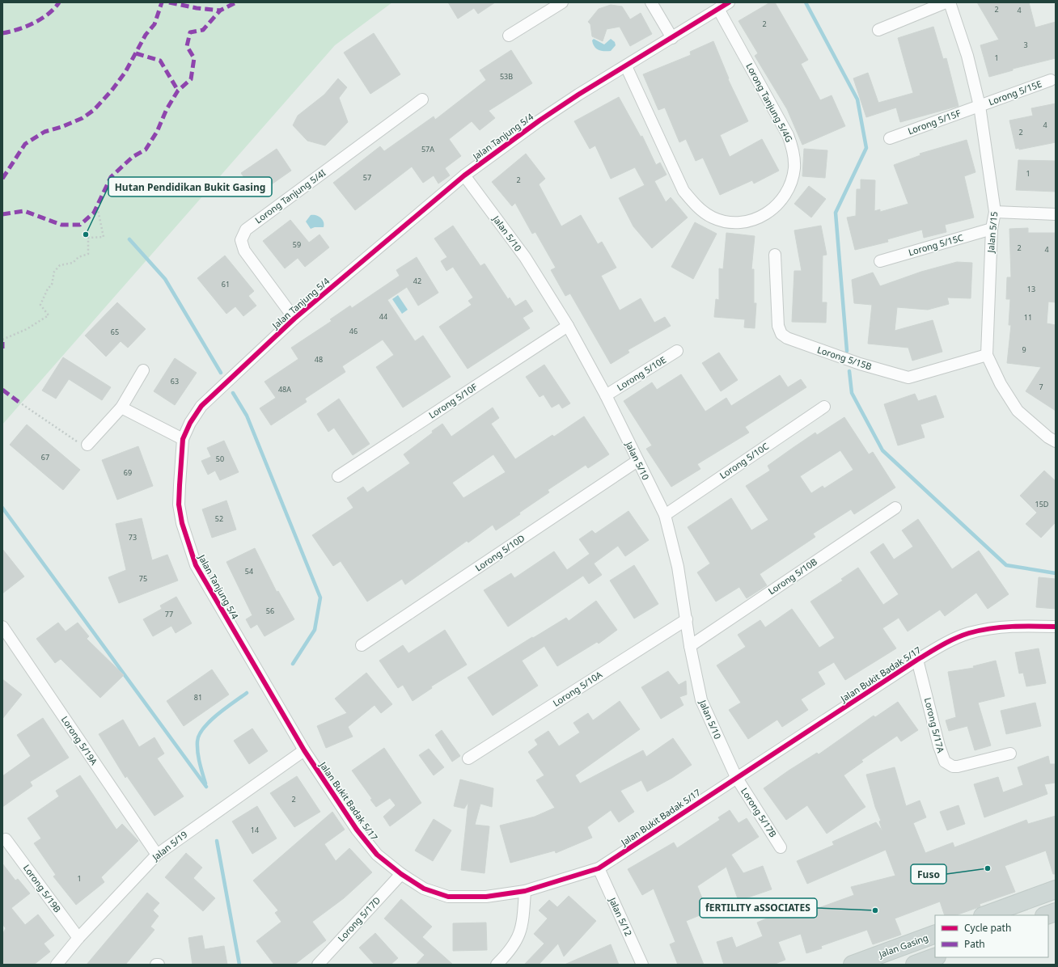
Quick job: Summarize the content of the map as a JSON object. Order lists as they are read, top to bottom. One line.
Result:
{"streets":{"main road":["Jalan Gasing"],"street":["Lorong 5/15E","Lorong Tanjung 5/4G","Lorong 5/15F","Jalan Tanjung 5/4","Lorong Tanjung 5/4I","Jalan 5/15","Jalan 5/10","Lorong 5/15C","Lorong 5/15B","Lorong 5/10E","Lorong 5/10F","Lorong 5/10C","Lorong 5/10D","Lorong 5/10B","Jalan Bukit Badak 5/17","Lorong 5/10A","Lorong 5/17A","Lorong 5/19A","Lorong 5/17B","Jalan 5/19","Lorong 5/19B","Jalan 5/12","Lorong 5/17D"]},"crossings":[["Lorong 5/15E","Lorong 5/15F"],["Lorong 5/15E","Jalan 5/15"],["Lorong Tanjung 5/4G","Jalan Tanjung 5/4"],["Lorong 5/15F","Jalan 5/15"],["Jalan Tanjung 5/4","Lorong Tanjung 5/4I"],["Jalan Tanjung 5/4","Jalan 5/10"],["Jalan Tanjung 5/4","Jalan Bukit Badak 5/17"],["Jalan Tanjung 5/4","Jalan 5/19"],["Jalan 5/15","Lorong 5/15C"],["Jalan 5/15","Lorong 5/15B"],["Jalan 5/10","Lorong 5/10E"],["Jalan 5/10","Lorong 5/10F"],["Jalan 5/10","Lorong 5/10C"],["Jalan 5/10","Lorong 5/10D"],["Jalan 5/10","Lorong 5/10B"],["Jalan 5/10","Jalan Bukit Badak 5/17"],["Jalan 5/10","Lorong 5/10A"],["Jalan 5/10","Lorong 5/17B"],["Jalan Bukit Badak 5/17","Lorong 5/17A"],["Jalan Bukit Badak 5/17","Lorong 5/17B"],["Jalan Bukit Badak 5/17","Jalan 5/19"],["Jalan Bukit Badak 5/17","Jalan 5/12"],["Jalan Bukit Badak 5/17","Lorong 5/17D"],["Lorong 5/19A","Jalan 5/19"],["Jalan 5/19","Lorong 5/19B"]],"places":["Hutan Pendidikan Bukit Gasing","Fuso","fERTILITY aSSOCIATES"],"house_numbers":["2","4","2","3","1","53B","4","2","57A","1","57","2","59","2","4","42","61","13","44","11","46","65","9","48","63","7","48A","67","50","69","15D","52","73","54","75","56","77","81","2","14","1"],"legend":["Cycle path","Path"]}
